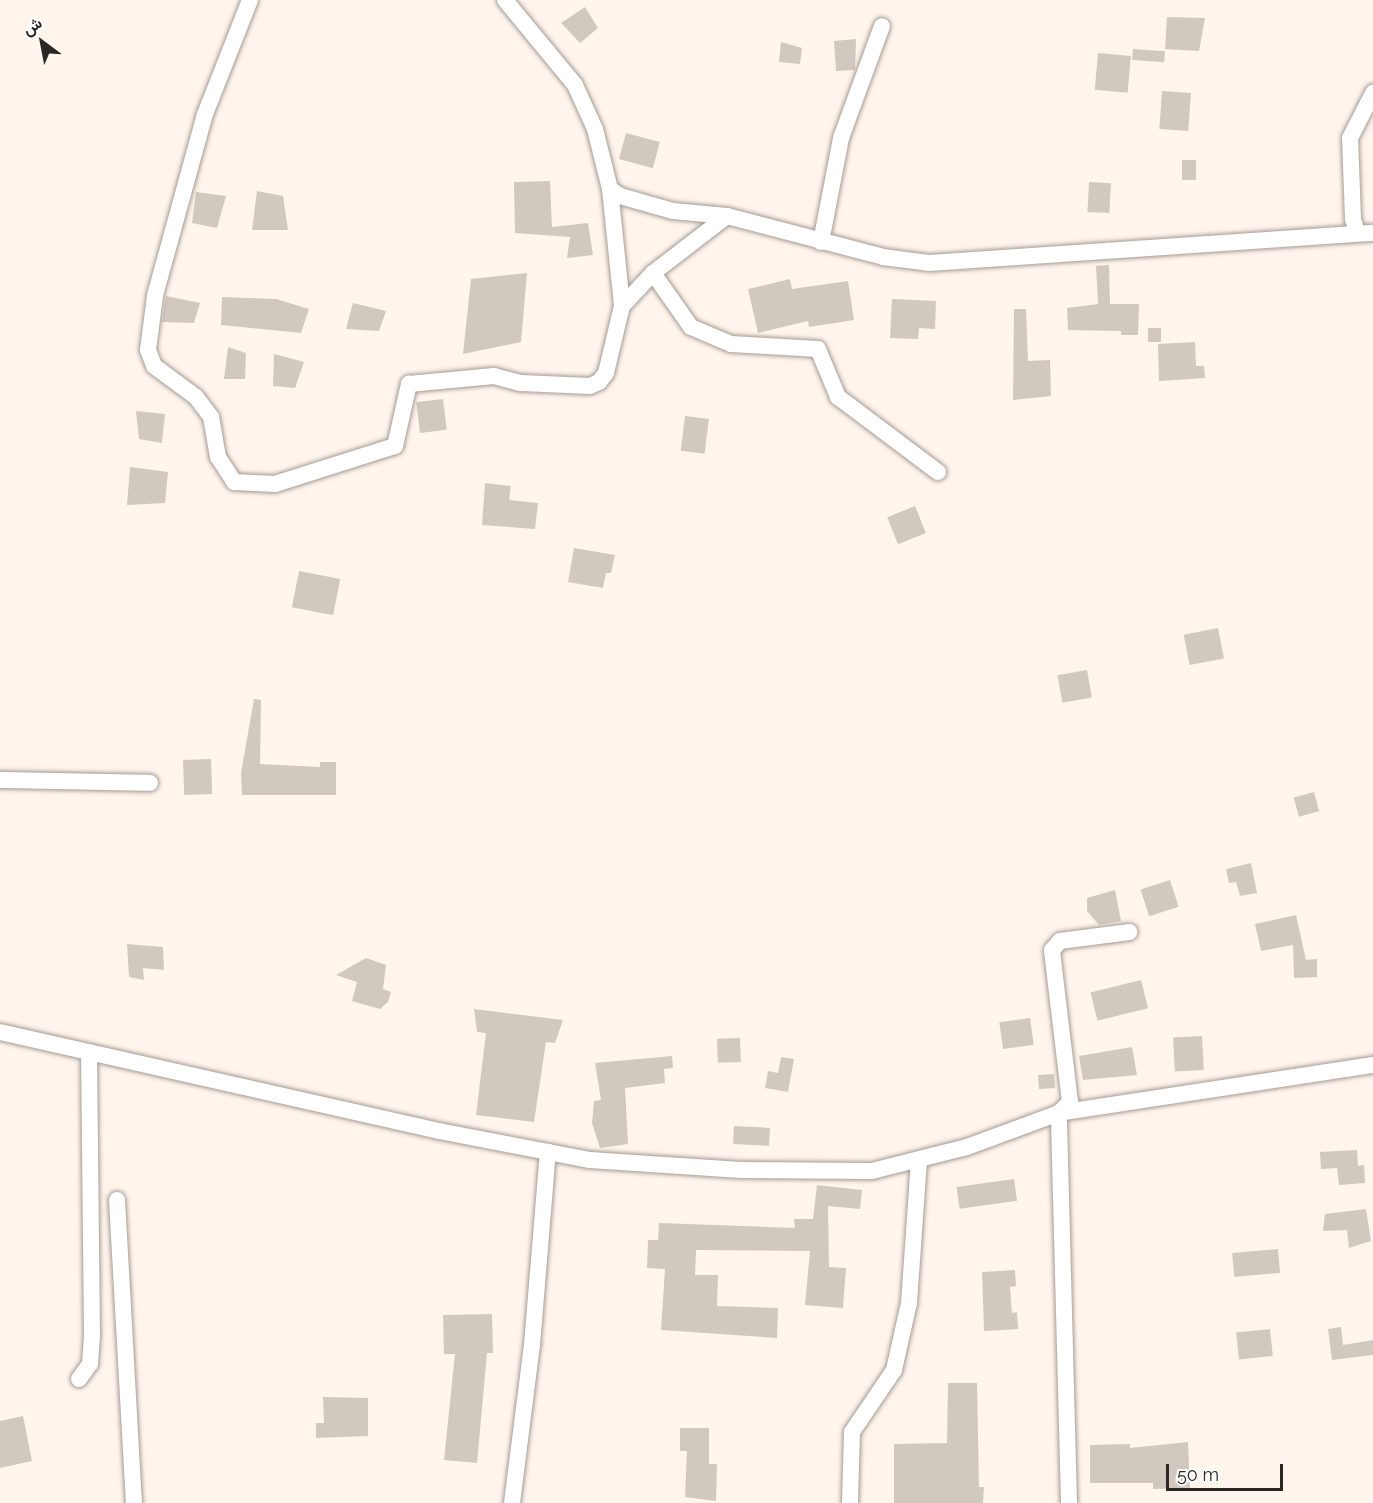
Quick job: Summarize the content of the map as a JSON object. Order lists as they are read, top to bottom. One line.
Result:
{"scale_bar":"50 m","north":"top left"}
